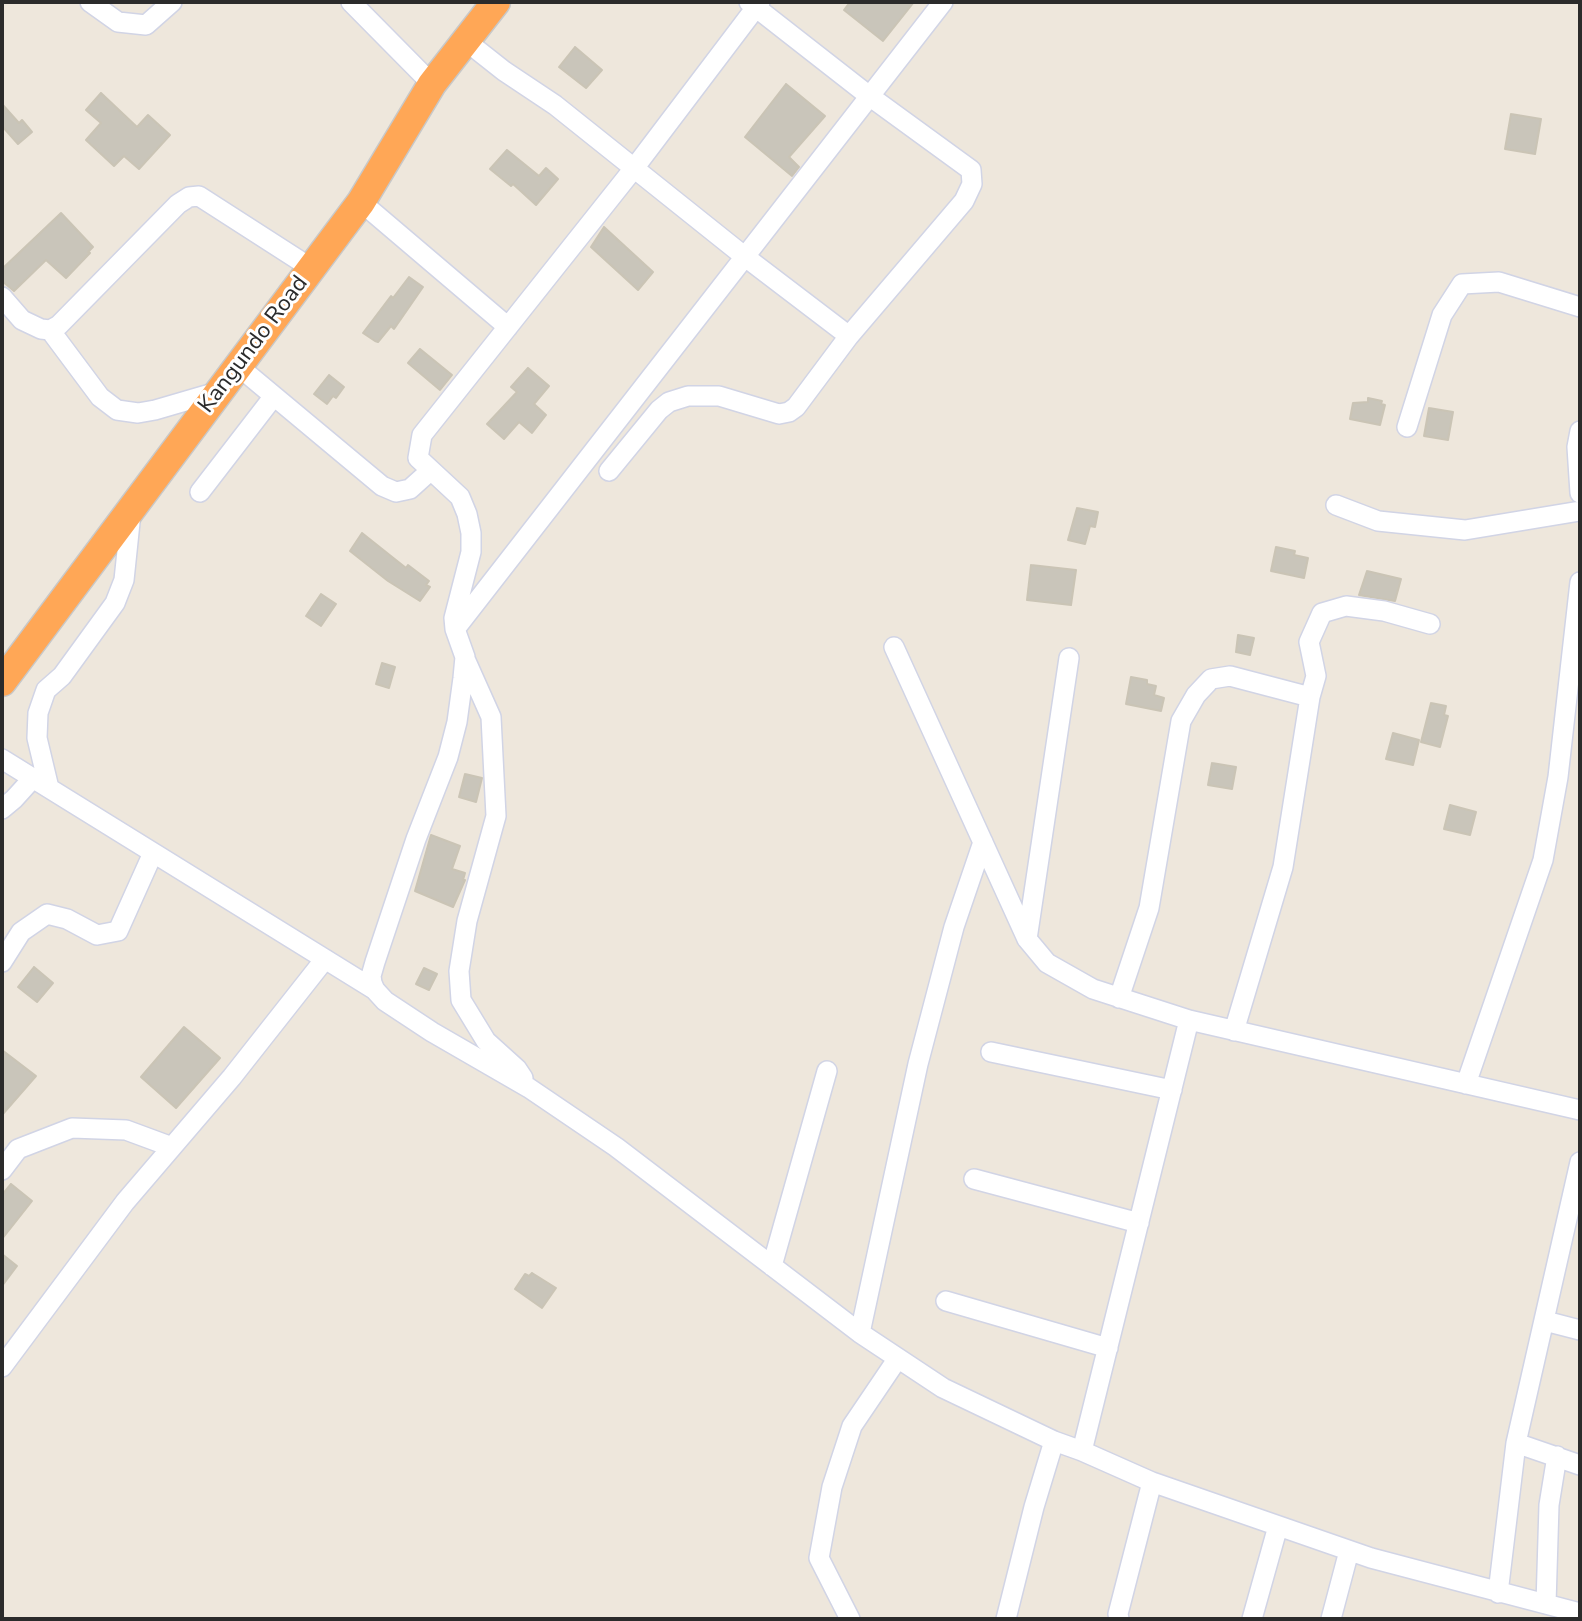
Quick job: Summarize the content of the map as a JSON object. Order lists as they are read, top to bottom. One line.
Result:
{"streets":{"highway":["Kangundo Road"]}}
